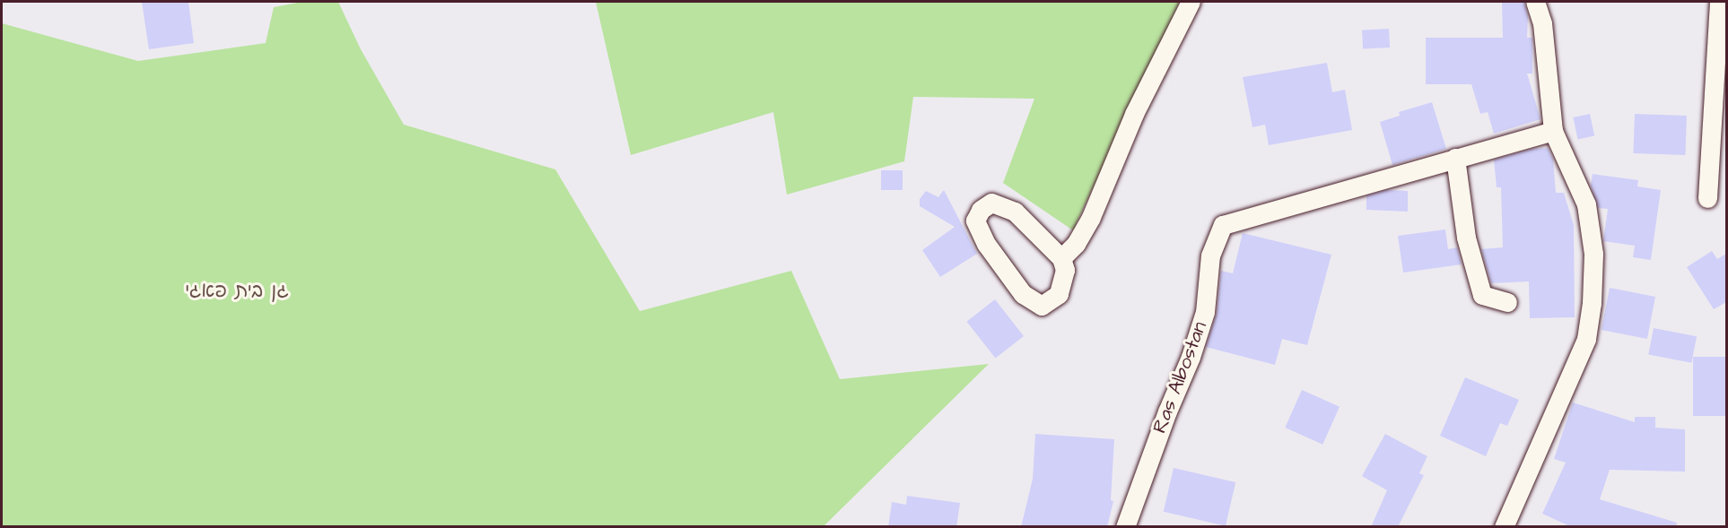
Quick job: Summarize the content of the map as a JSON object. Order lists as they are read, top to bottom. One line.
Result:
{"streets":{"street":["Ras Albostan"]},"parks":["גן בית פאגי"]}
